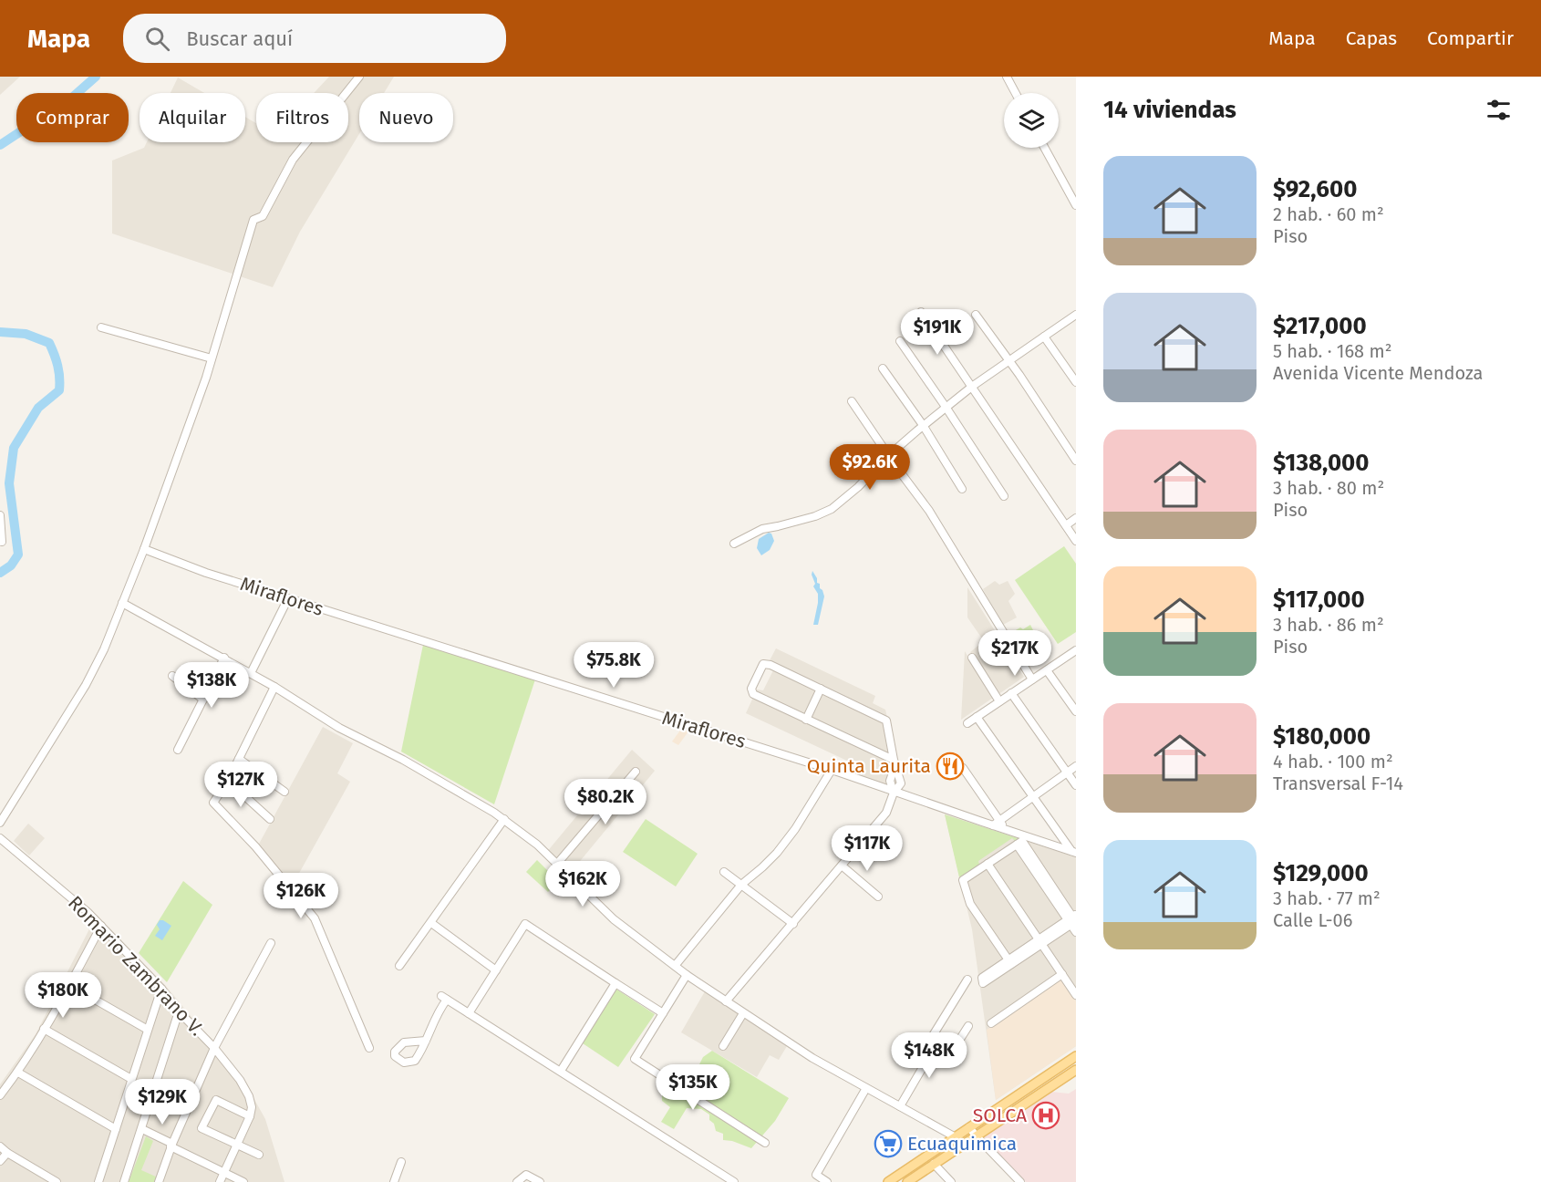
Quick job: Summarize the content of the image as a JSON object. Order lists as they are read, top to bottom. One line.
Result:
{"streets":{"street":["Miraflores","Romario Zambrano V."]},"places":{"restaurant":["Quinta Laurita"],"hospital":["SOLCA"],"supermarket":["Ecuaquimica"]},"page":{"header":"Mapa","search":"Buscar aquí","nav":["Mapa","Capas","Compartir"],"heading":"14 viviendas","chip":["Comprar","Alquilar","Filtros","Nuevo"],"list":[{"name":"$92,600","note":"2 hab. · 60 m² · Piso"},{"name":"$217,000","note":"5 hab. · 168 m² · Avenida Vicente Mendoza"},{"name":"$138,000","note":"3 hab. · 80 m² · Piso"},{"name":"$117,000","note":"3 hab. · 86 m² · Piso"},{"name":"$180,000","note":"4 hab. · 100 m² · Transversal F-14"},{"name":"$129,000","note":"3 hab. · 77 m² · Calle L-06"}],"price":["$191K","$92.6K","$217K","$75.8K","$138K","$127K","$80.2K","$117K","$162K","$126K","$180K","$148K","$135K","$129K"]}}
